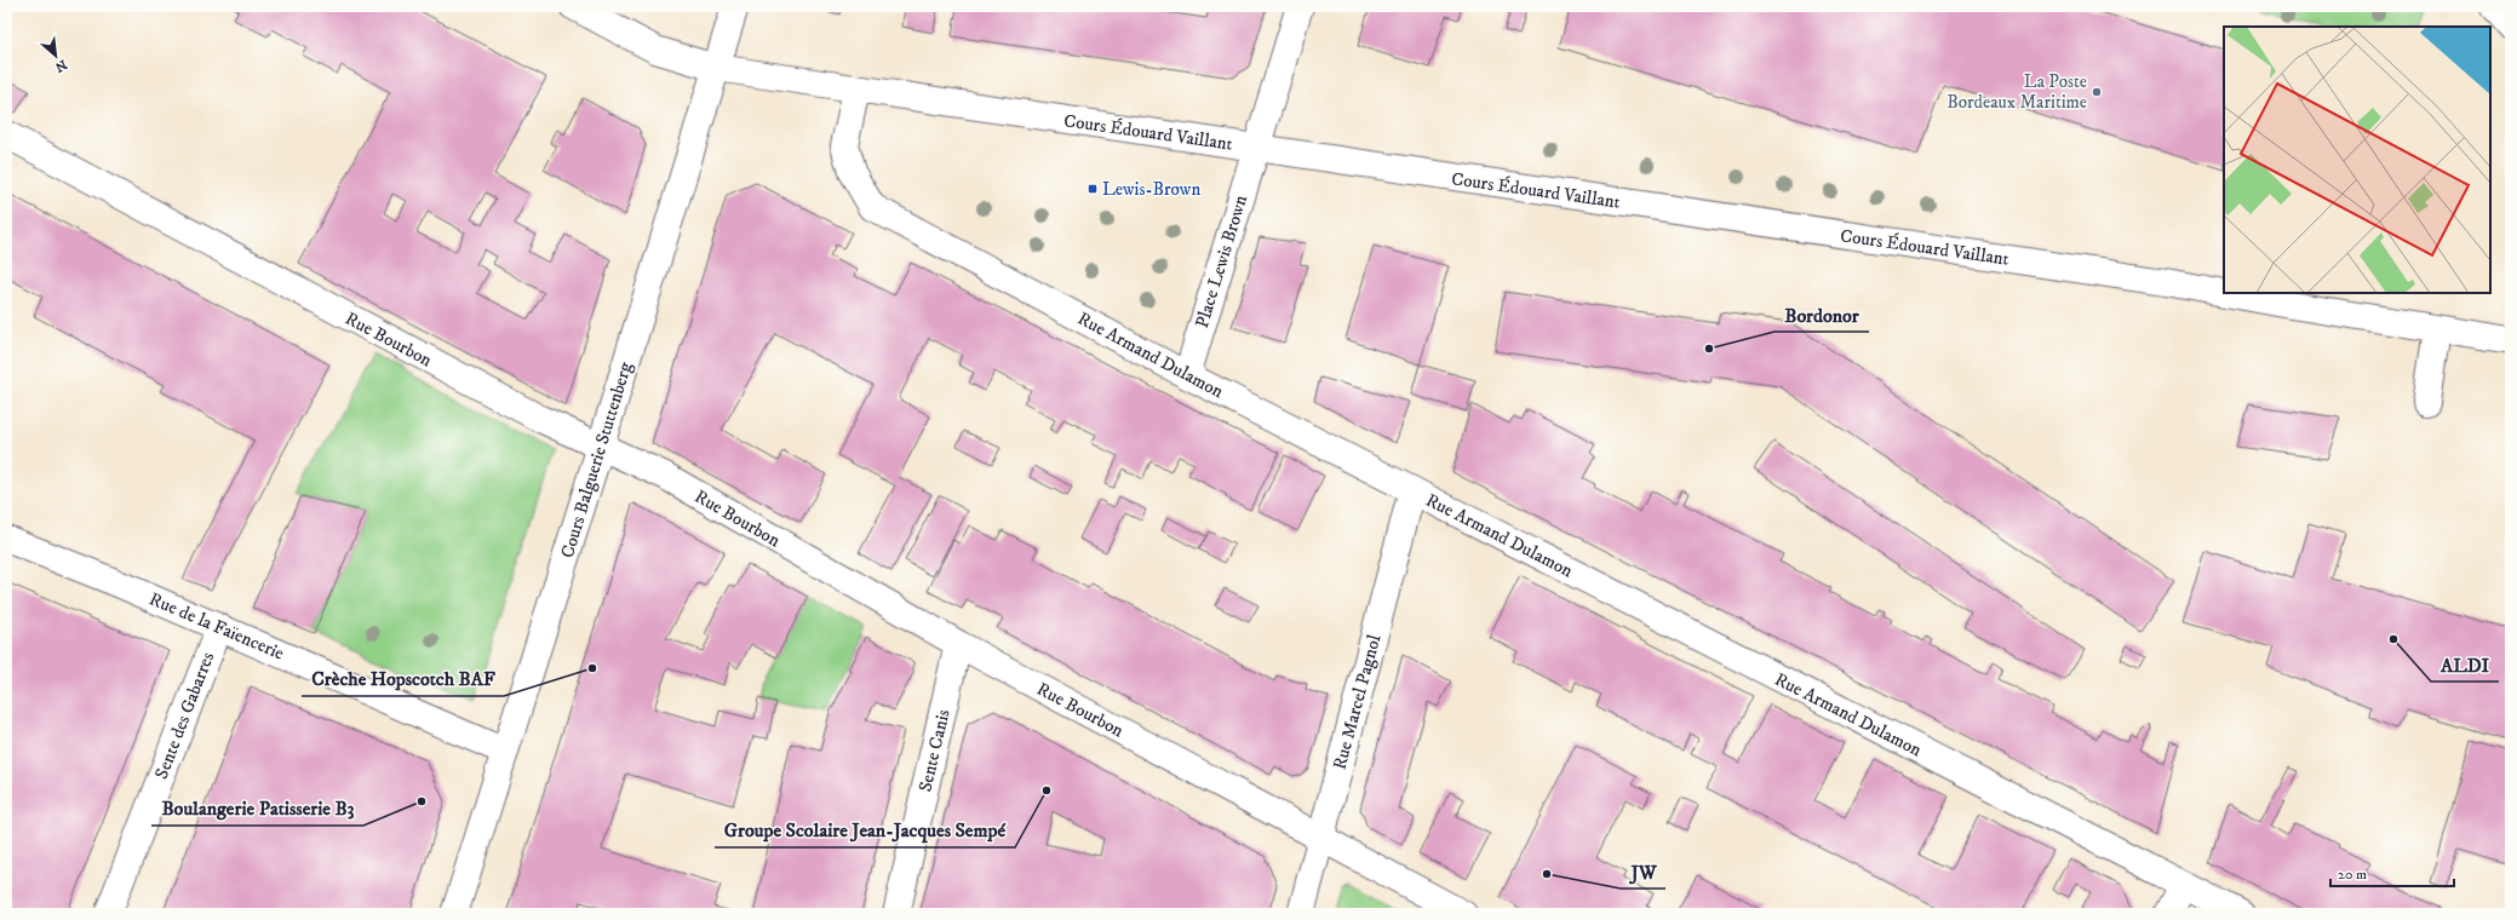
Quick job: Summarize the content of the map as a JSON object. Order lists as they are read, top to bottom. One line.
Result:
{"streets":{"street":["Cours Édouard Vaillant","Place Lewis Brown","Rue Bourbon","Rue Armand Dulamon","Cours Balguerie Stuttenberg","Rue de la Faïencerie","Rue Marcel Pagnol","Sente des Gabarres","Sente Canis"]},"crossings":[["Cours Édouard Vaillant","Place Lewis Brown"],["Cours Édouard Vaillant","Rue Armand Dulamon"],["Cours Édouard Vaillant","Cours Balguerie Stuttenberg"],["Place Lewis Brown","Rue Armand Dulamon"],["Rue Bourbon","Cours Balguerie Stuttenberg"],["Rue Bourbon","Rue Marcel Pagnol"],["Rue Bourbon","Sente Canis"],["Rue Armand Dulamon","Rue Marcel Pagnol"],["Cours Balguerie Stuttenberg","Rue de la Faïencerie"],["Rue de la Faïencerie","Sente des Gabarres"]],"places":{"other":["La Poste Bordeaux Maritime","Bordonor","ALDI","Crèche Hopscotch BAF","Groupe Scolaire Jean-Jacques Sempé","Boulangerie Patisserie B3","JW"],"transit":["Lewis-Brown"]},"scale_bar":"20 m","north":"bottom right"}
